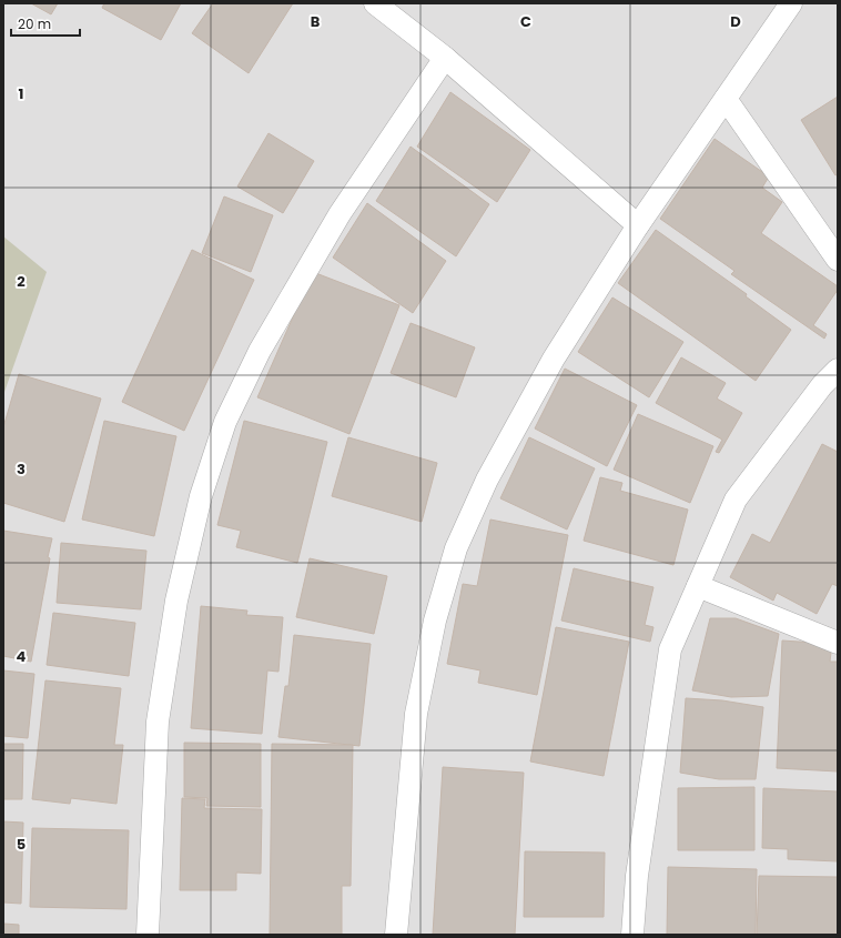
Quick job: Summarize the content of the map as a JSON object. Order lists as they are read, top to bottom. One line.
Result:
{"scale_bar":"20 m","grid":{"columns":["B","C","D"],"rows":["1","2","3","4","5"]}}
